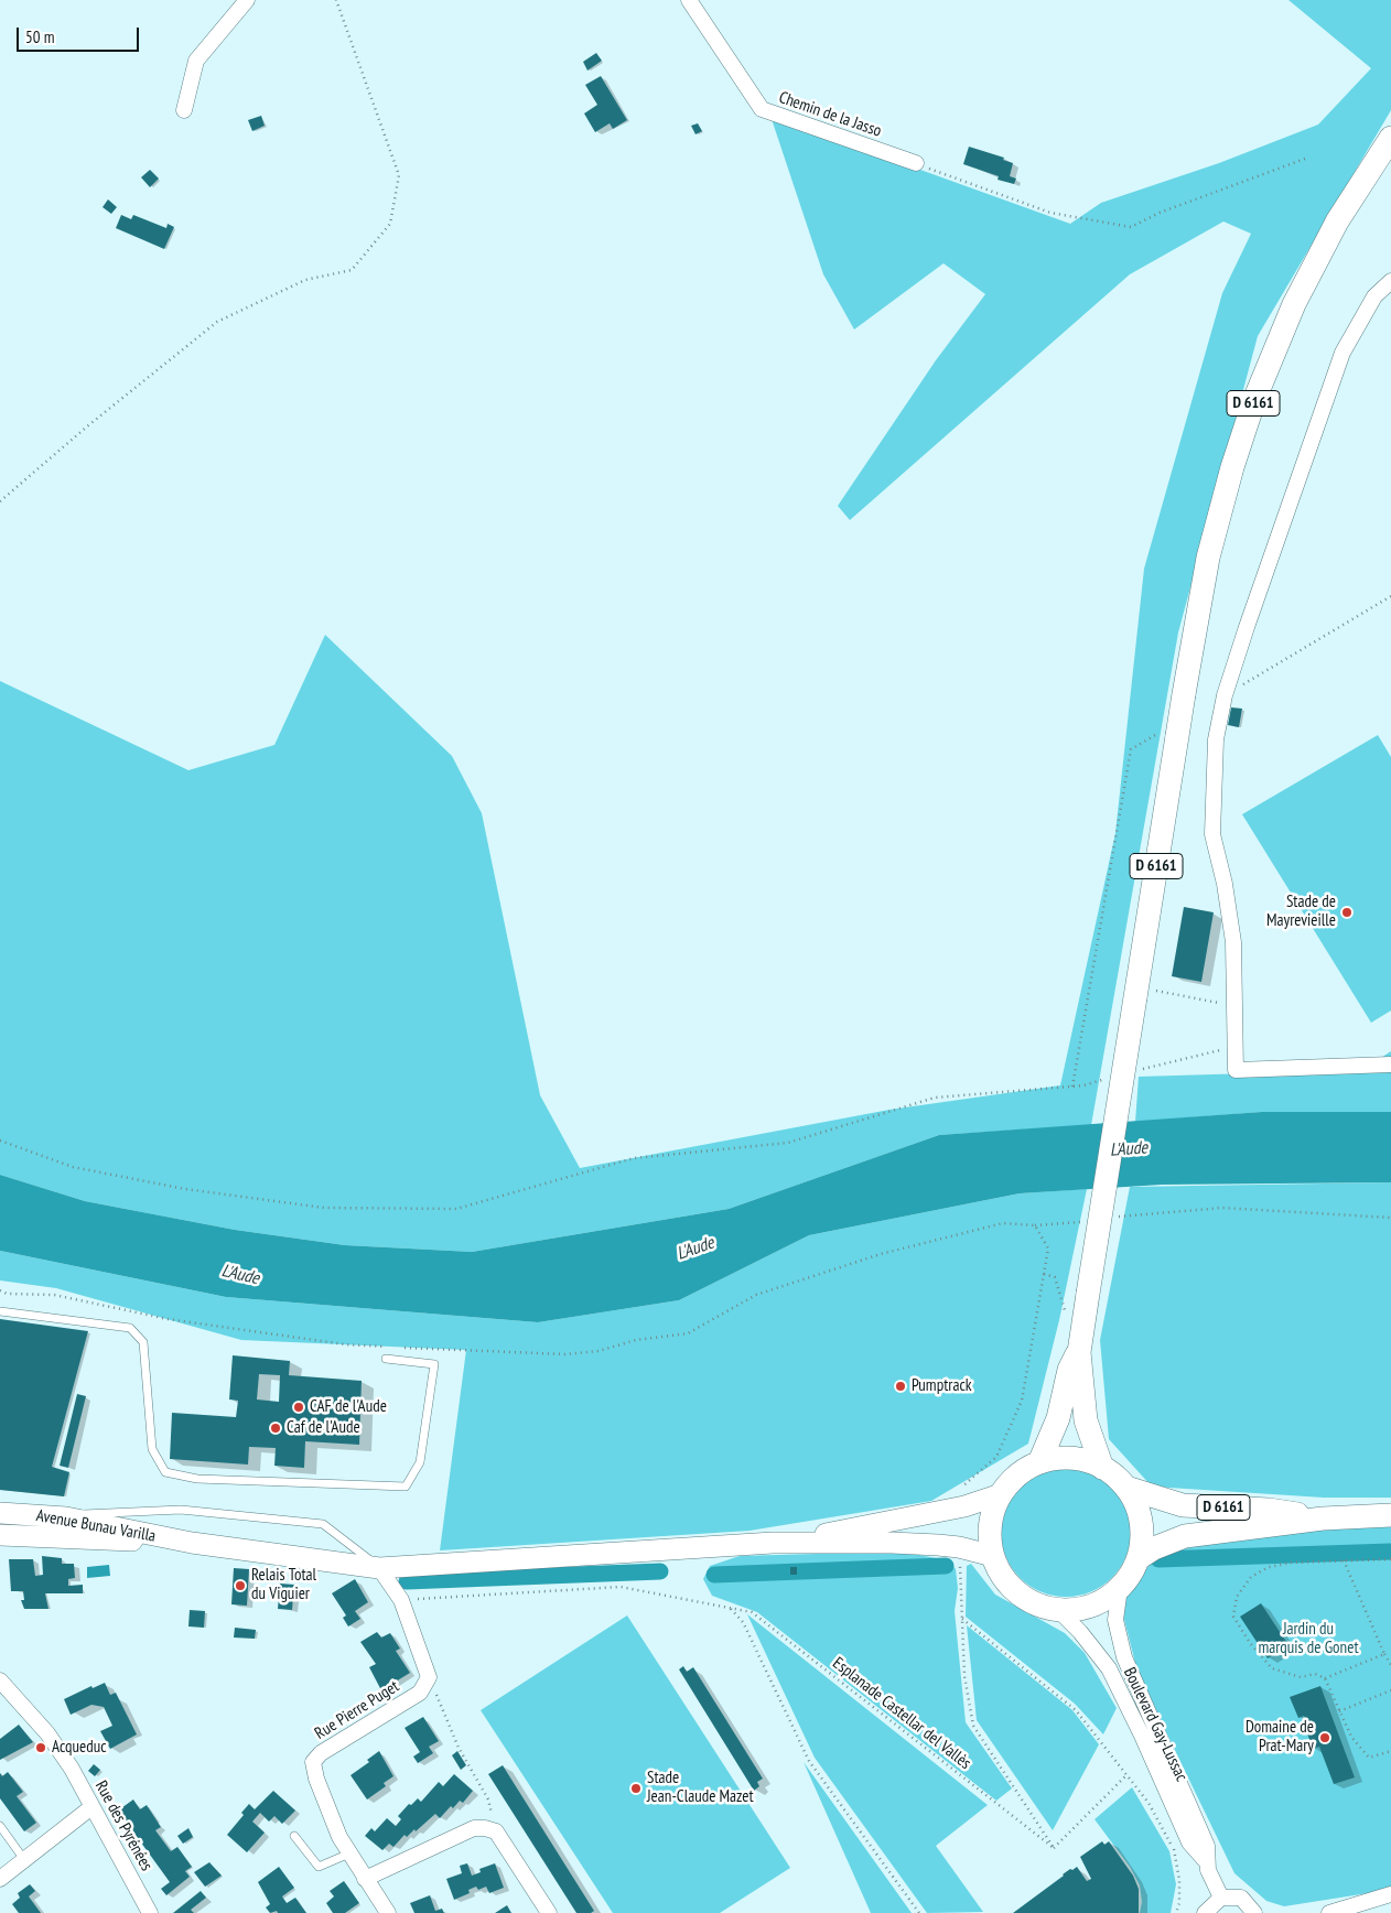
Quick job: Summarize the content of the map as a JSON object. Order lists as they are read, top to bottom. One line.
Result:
{"streets":{"main road":["D 6161","Avenue Bunau Varilla"],"street":["Chemin de la Jasso","Rue Pierre Puget","Boulevard Gay-Lussac","Rue des Pyrénées"],"path":["Esplanade Castellar del Vallès"]},"crossings":[["D 6161","Boulevard Gay-Lussac"]],"water":["L'Aude"],"parks":["Jardin du marquis de Gonet"],"places":["Stade de Mayrevieille","Pumptrack","CAF de l'Aude","Caf de l'Aude","Relais Total du Viguier","Domaine de Prat-Mary","Acqueduc","Stade Jean-Claude Mazet"],"scale_bar":"50 m"}
